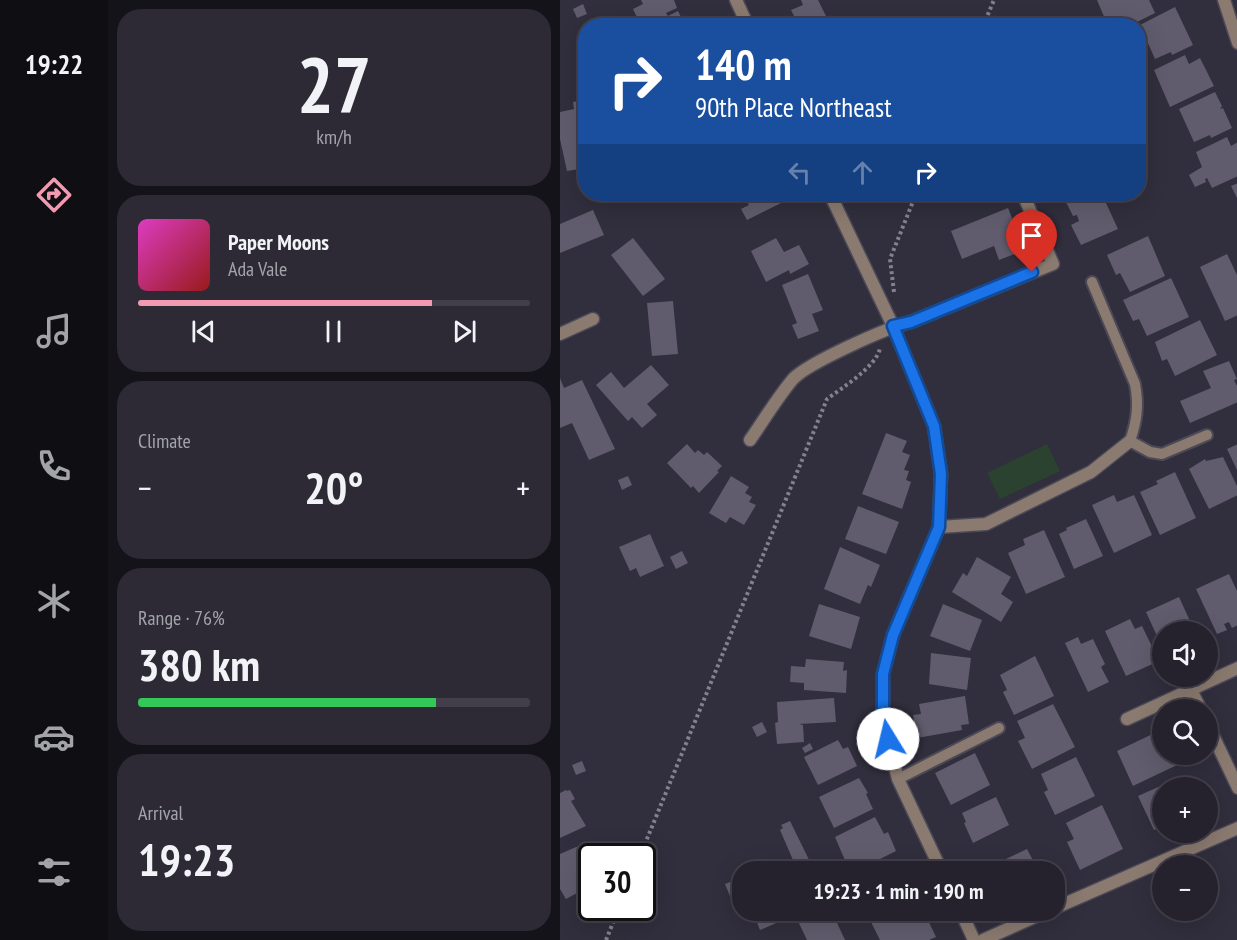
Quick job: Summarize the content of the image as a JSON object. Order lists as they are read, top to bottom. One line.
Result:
{"page":{"tabs":"19:22","tile":[["27","km/h"],"Climate",["Range · 76%","380 km"],["Arrival","19:23"]],"turn":["140 m","90th Place Northeast"],"song":["Paper Moons","Ada Vale"],"heat":["−","20°","+"],"map_buttons":["+","−"],"limit":"30","trip":"19:23 · 1 min · 190 m"}}
